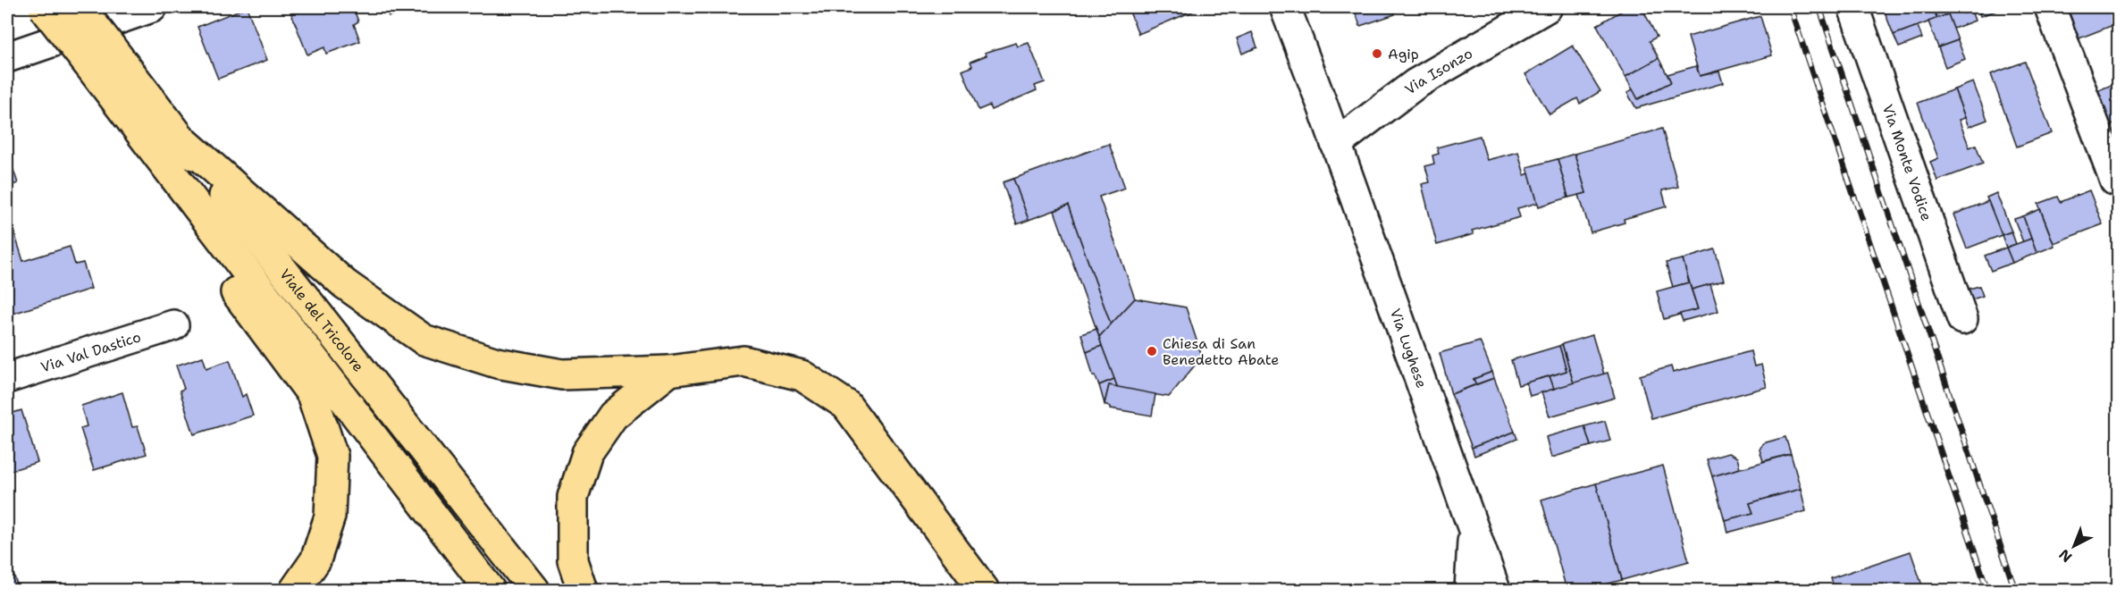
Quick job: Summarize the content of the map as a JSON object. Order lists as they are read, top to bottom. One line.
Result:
{"streets":{"highway":["Viale del Tricolore"],"street":["Via Isonzo","Via Monte Vodice","Via Lughese","Via Val Dastico"]},"crossings":[["Via Isonzo","Via Lughese"]],"places":["Agip","Chiesa di San Benedetto Abate"],"north":"bottom left"}
